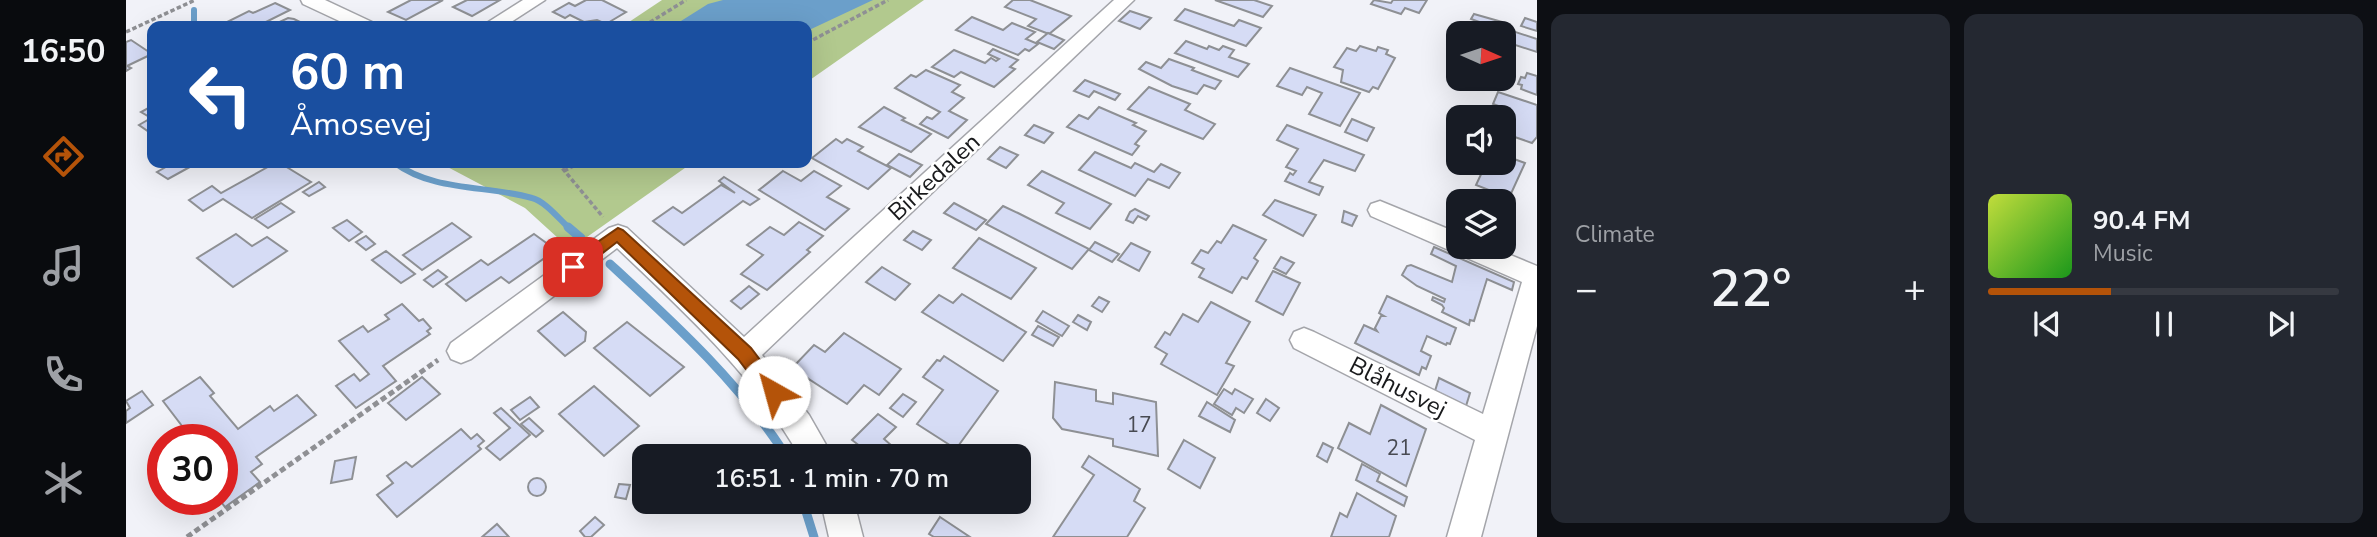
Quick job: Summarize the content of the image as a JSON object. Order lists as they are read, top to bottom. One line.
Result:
{"streets":{"street":["Birkedalen","Blåhusvej"]},"house_numbers":["17","21"],"north":"right","page":{"tabs":"16:50","tile":"Climate","turn":["60 m","Åmosevej"],"song":["90.4 FM","Music"],"heat":["−","22°","+"],"limit":"30","trip":"16:51 · 1 min · 70 m"}}
